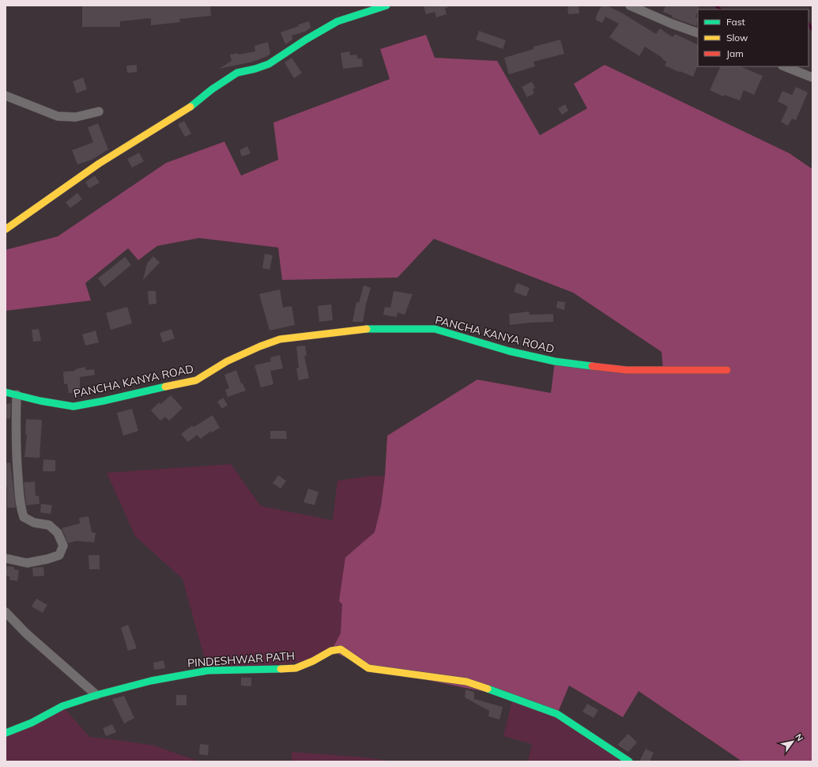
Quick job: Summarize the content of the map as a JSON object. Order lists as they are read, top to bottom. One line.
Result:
{"streets":{"street":["PANCHA KANYA ROAD","PINDESHWAR PATH"]},"legend":["Fast","Slow","Jam"],"north":"top right"}
